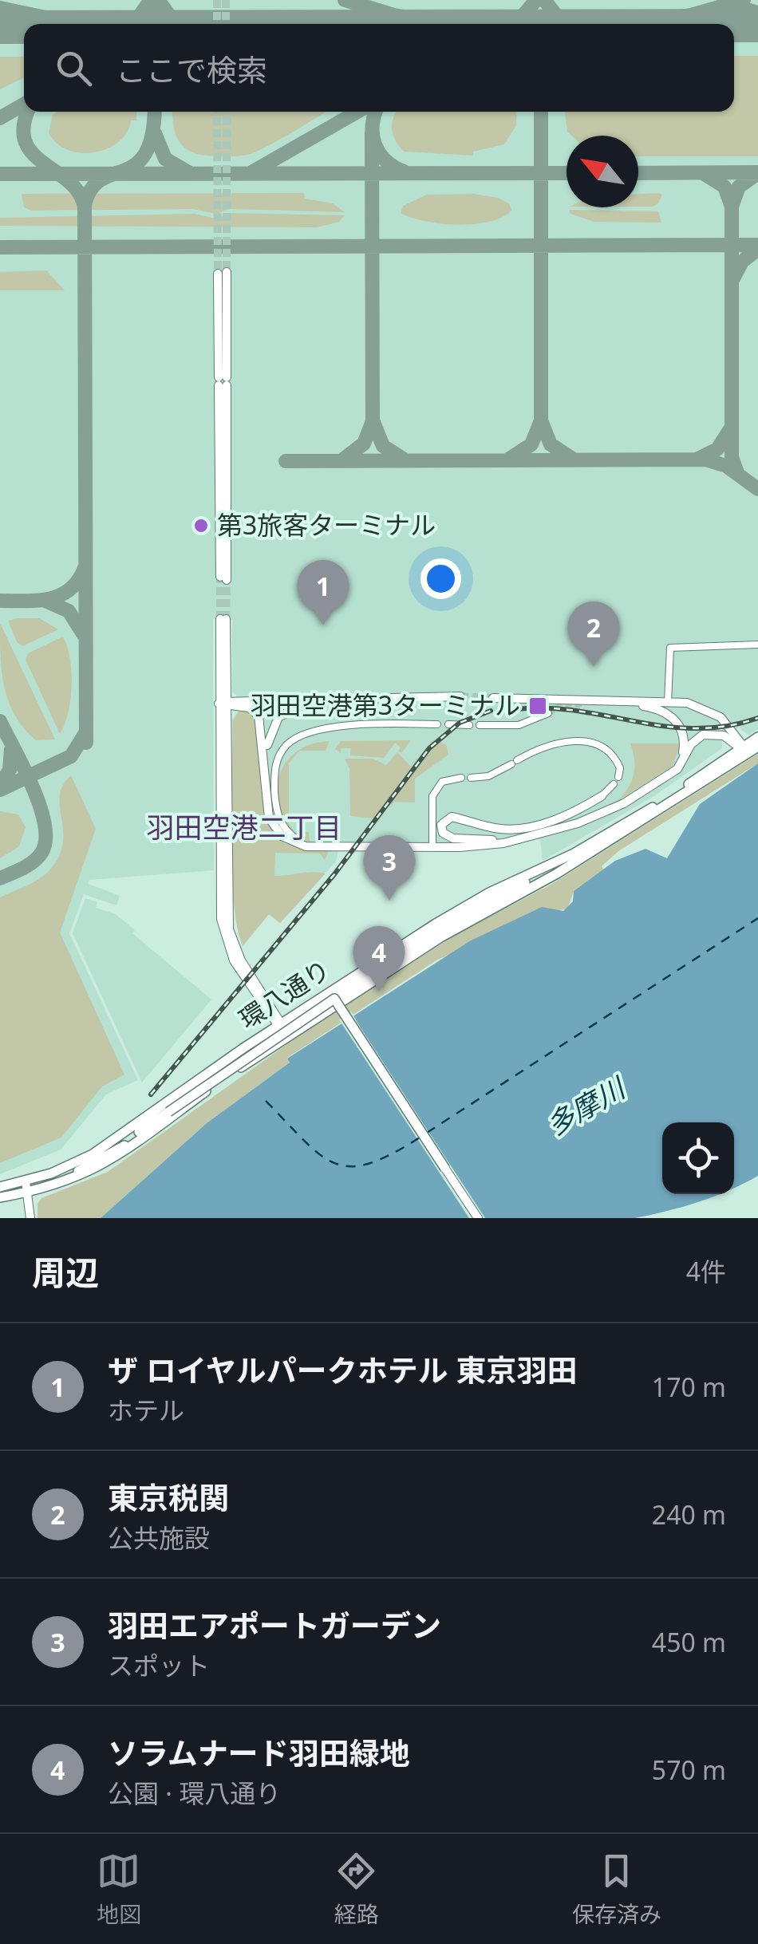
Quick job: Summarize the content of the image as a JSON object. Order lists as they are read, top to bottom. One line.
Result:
{"streets":{"main road":["環八通り"]},"districts":["羽田空港二丁目"],"water":["多摩川"],"places":{"other":["第3旅客ターミナル"],"transit":["羽田空港第3ターミナル"]},"north":"top left","page":{"search":"ここで検索","pins":["1","2","3","4"],"heading":["周辺","4件"],"list":[{"mark":"1","name":"ザ ロイヤルパークホテル 東京羽田","note":"ホテル","value":"170 m"},{"mark":"2","name":"東京税関","note":"公共施設","value":"240 m"},{"mark":"3","name":"羽田エアポートガーデン","note":"スポット","value":"450 m"},{"mark":"4","name":"ソラムナード羽田緑地","note":"公園 · 環八通り","value":"570 m"}],"nav":["地図","経路","保存済み"]}}
